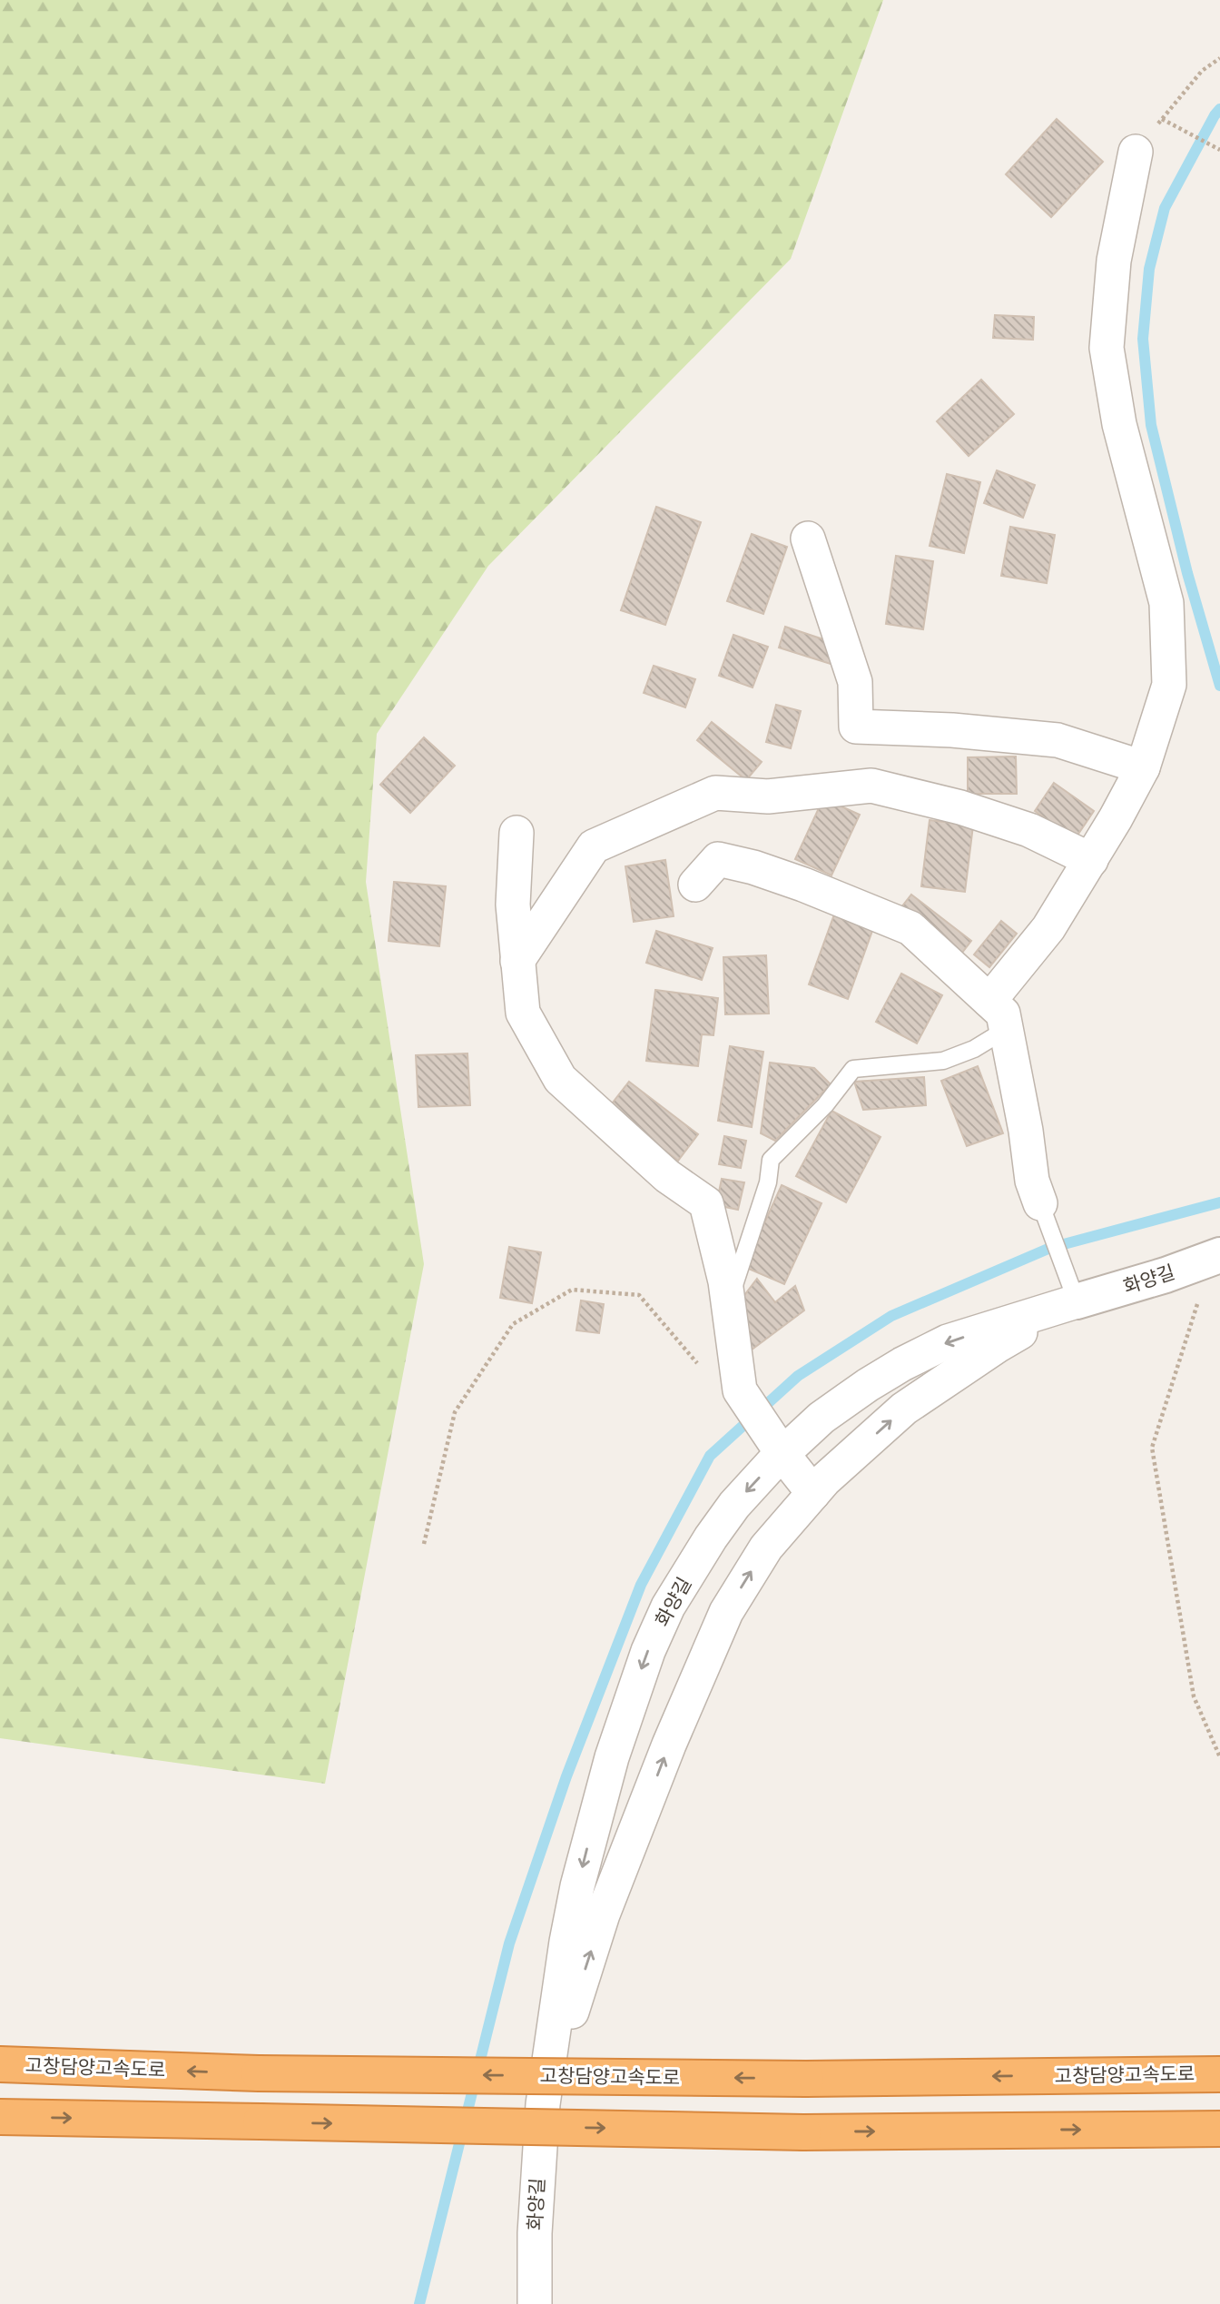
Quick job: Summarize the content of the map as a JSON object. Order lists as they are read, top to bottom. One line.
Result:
{"streets":{"highway":["고창담양고속도로"],"street":["화양길"]}}
